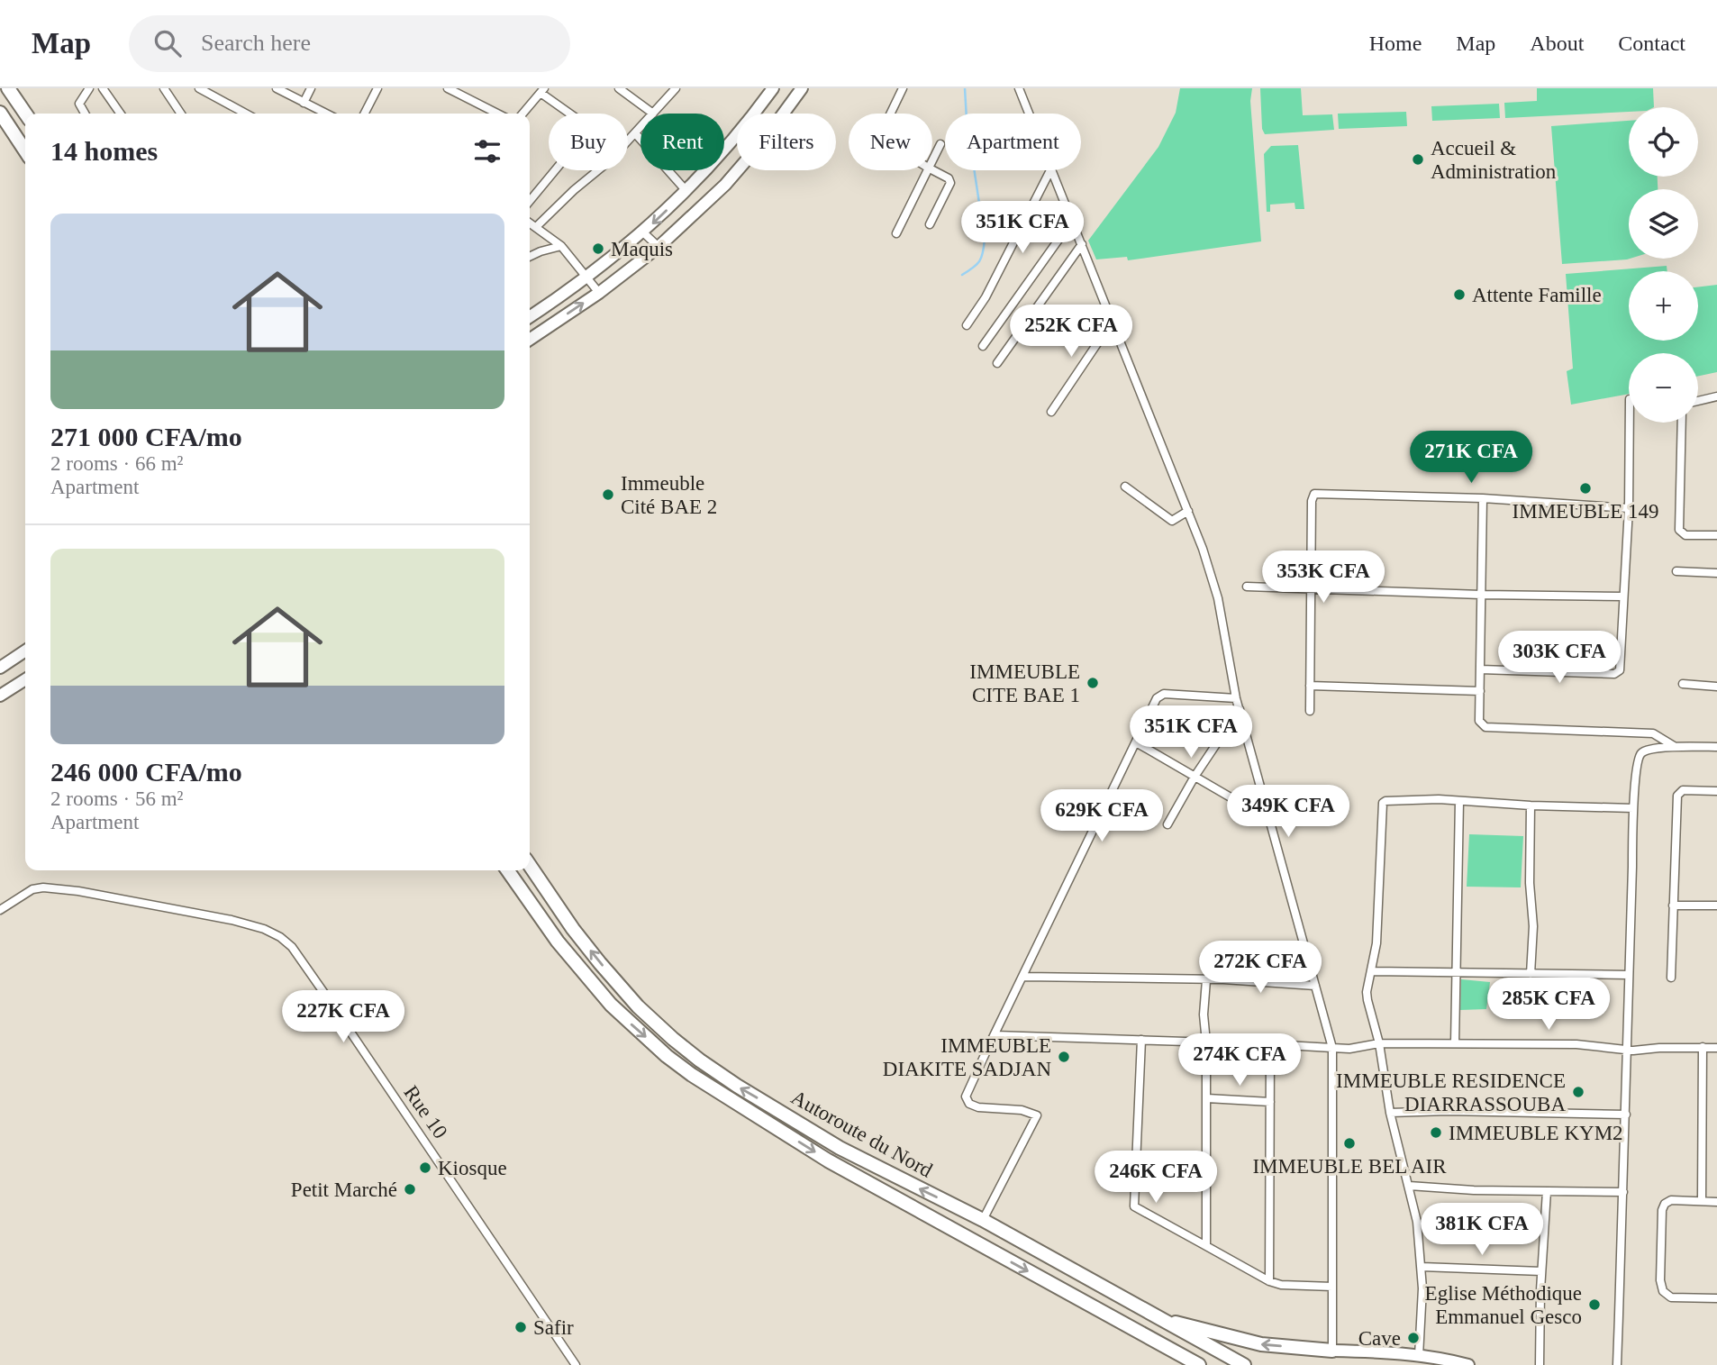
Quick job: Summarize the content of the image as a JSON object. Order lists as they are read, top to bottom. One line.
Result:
{"streets":{"highway":["Autoroute du Nord"],"street":["Rue 10"]},"places":["Accueil & Administration","Maquis","Attente Famille","IMMEUBLE 149","Immeuble Cité BAE 2","IMMEUBLE CITE BAE 1","IMMEUBLE DIAKITE SADJAN","IMMEUBLE RESIDENCE DIARRASSOUBA","IMMEUBLE KYM2","IMMEUBLE BEL AIR","Kiosque","Petit Marché","Eglise Méthodique Emmanuel Gesco","Safir","Cave"],"page":{"header":"Map","search":"Search here","nav":["Home","Map","About","Contact"],"map_buttons":["+","−"],"chip":["Buy","Rent","Filters","New","Apartment"],"heading":"14 homes","list":[{"name":"271 000 CFA/mo","note":"2 rooms · 66 m² · Apartment"},{"name":"246 000 CFA/mo","note":"2 rooms · 56 m² · Apartment"}],"price":["351K CFA","252K CFA","271K CFA","353K CFA","303K CFA","351K CFA","349K CFA","629K CFA","272K CFA","285K CFA","227K CFA","274K CFA","246K CFA","381K CFA"]}}
